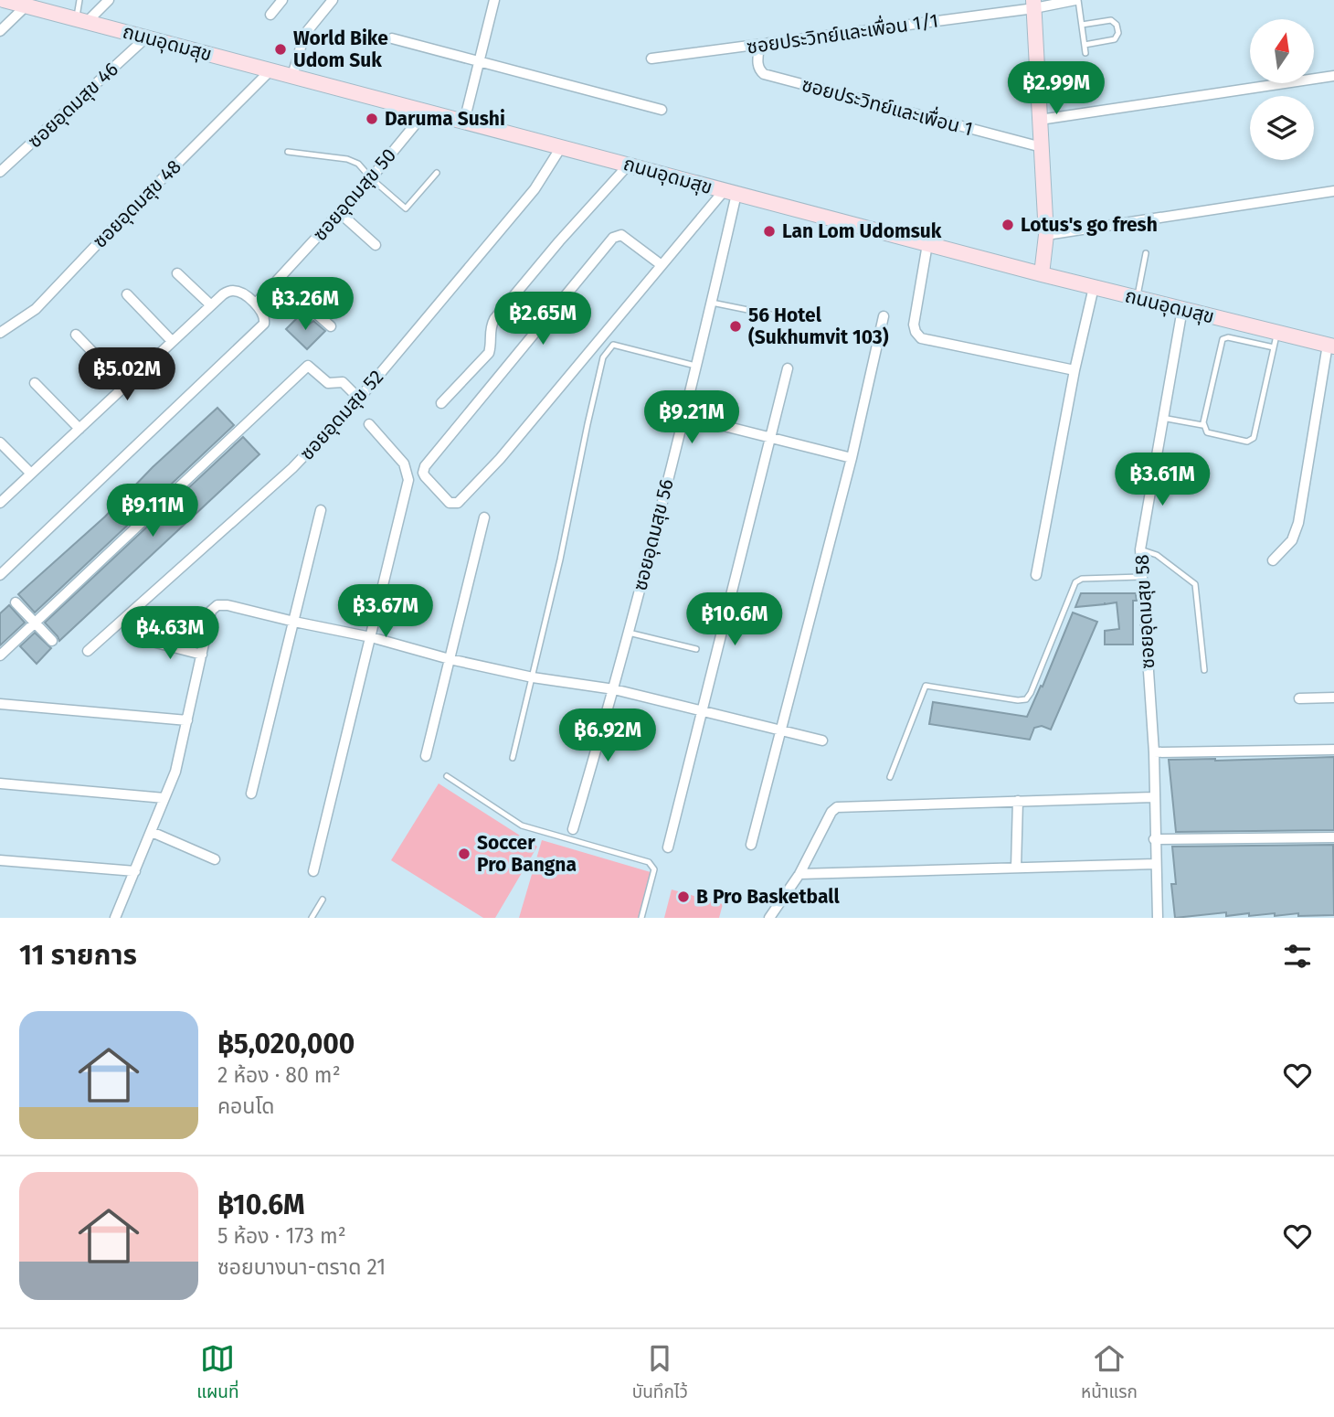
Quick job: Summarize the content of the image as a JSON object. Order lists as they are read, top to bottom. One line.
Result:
{"streets":{"main road":["ถนนอุดมสุข"],"street":["ซอยประวิทย์และเพื่อน 1/1","ซอยอุดมสุข 46","ซอยประวิทย์และเพื่อน 1","ซอยอุดมสุข 50","ซอยอุดมสุข 48","ซอยอุดมสุข 52","ซอยอุดมสุข 56","ซอยอุดมสุข 58"]},"crossings":[["ซอยประวิทย์และเพื่อน 1/1","ซอยประวิทย์และเพื่อน 1"],["ถนนอุดมสุข","ซอยอุดมสุข 46"],["ถนนอุดมสุข","ซอยอุดมสุข 50"],["ถนนอุดมสุข","ซอยอุดมสุข 48"],["ถนนอุดมสุข","ซอยอุดมสุข 52"],["ถนนอุดมสุข","ซอยอุดมสุข 56"],["ถนนอุดมสุข","ซอยอุดมสุข 58"]],"places":["World Bike Udom Suk","Daruma Sushi","Lotus's go fresh","Lan Lom Udomsuk","56 Hotel (Sukhumvit 103)","Soccer Pro Bangna","B Pro Basketball"],"north":"top","page":{"price":["฿2.99M","฿3.26M","฿2.65M","฿5.02M","฿9.21M","฿3.61M","฿9.11M","฿3.67M","฿10.6M","฿4.63M","฿6.92M"],"heading":"11 รายการ","list":[{"name":"฿5,020,000","note":"2 ห้อง · 80 m² · คอนโด"},{"name":"฿10.6M","note":"5 ห้อง · 173 m² · ซอยบางนา-ตราด 21"}],"tabs":["แผนที่","บันทึกไว้","หน้าแรก"]}}
